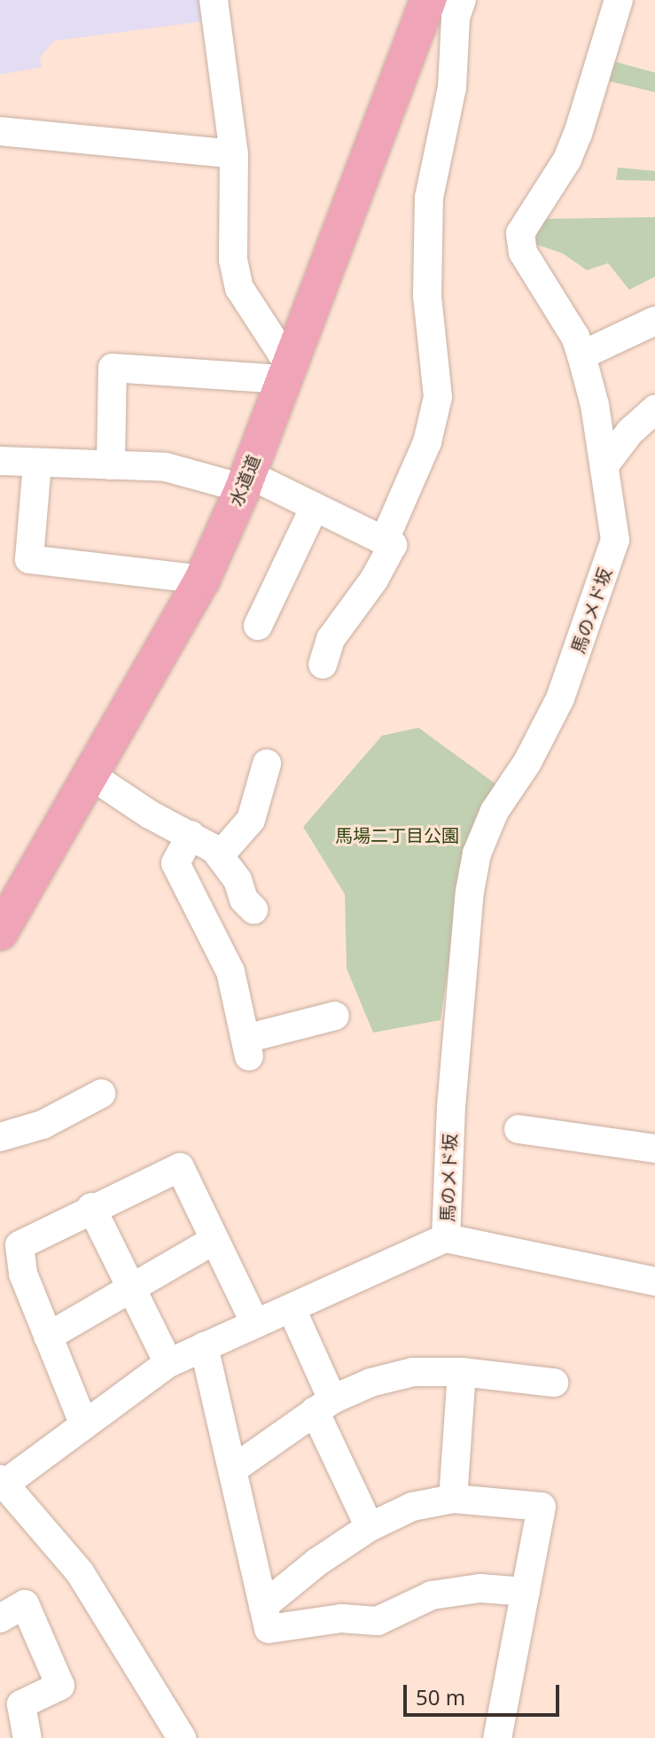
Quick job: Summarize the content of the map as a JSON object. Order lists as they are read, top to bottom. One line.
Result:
{"streets":{"main road":["水道道"],"street":["馬のメド坂"]},"parks":["馬場二丁目公園"],"scale_bar":"50 m"}
